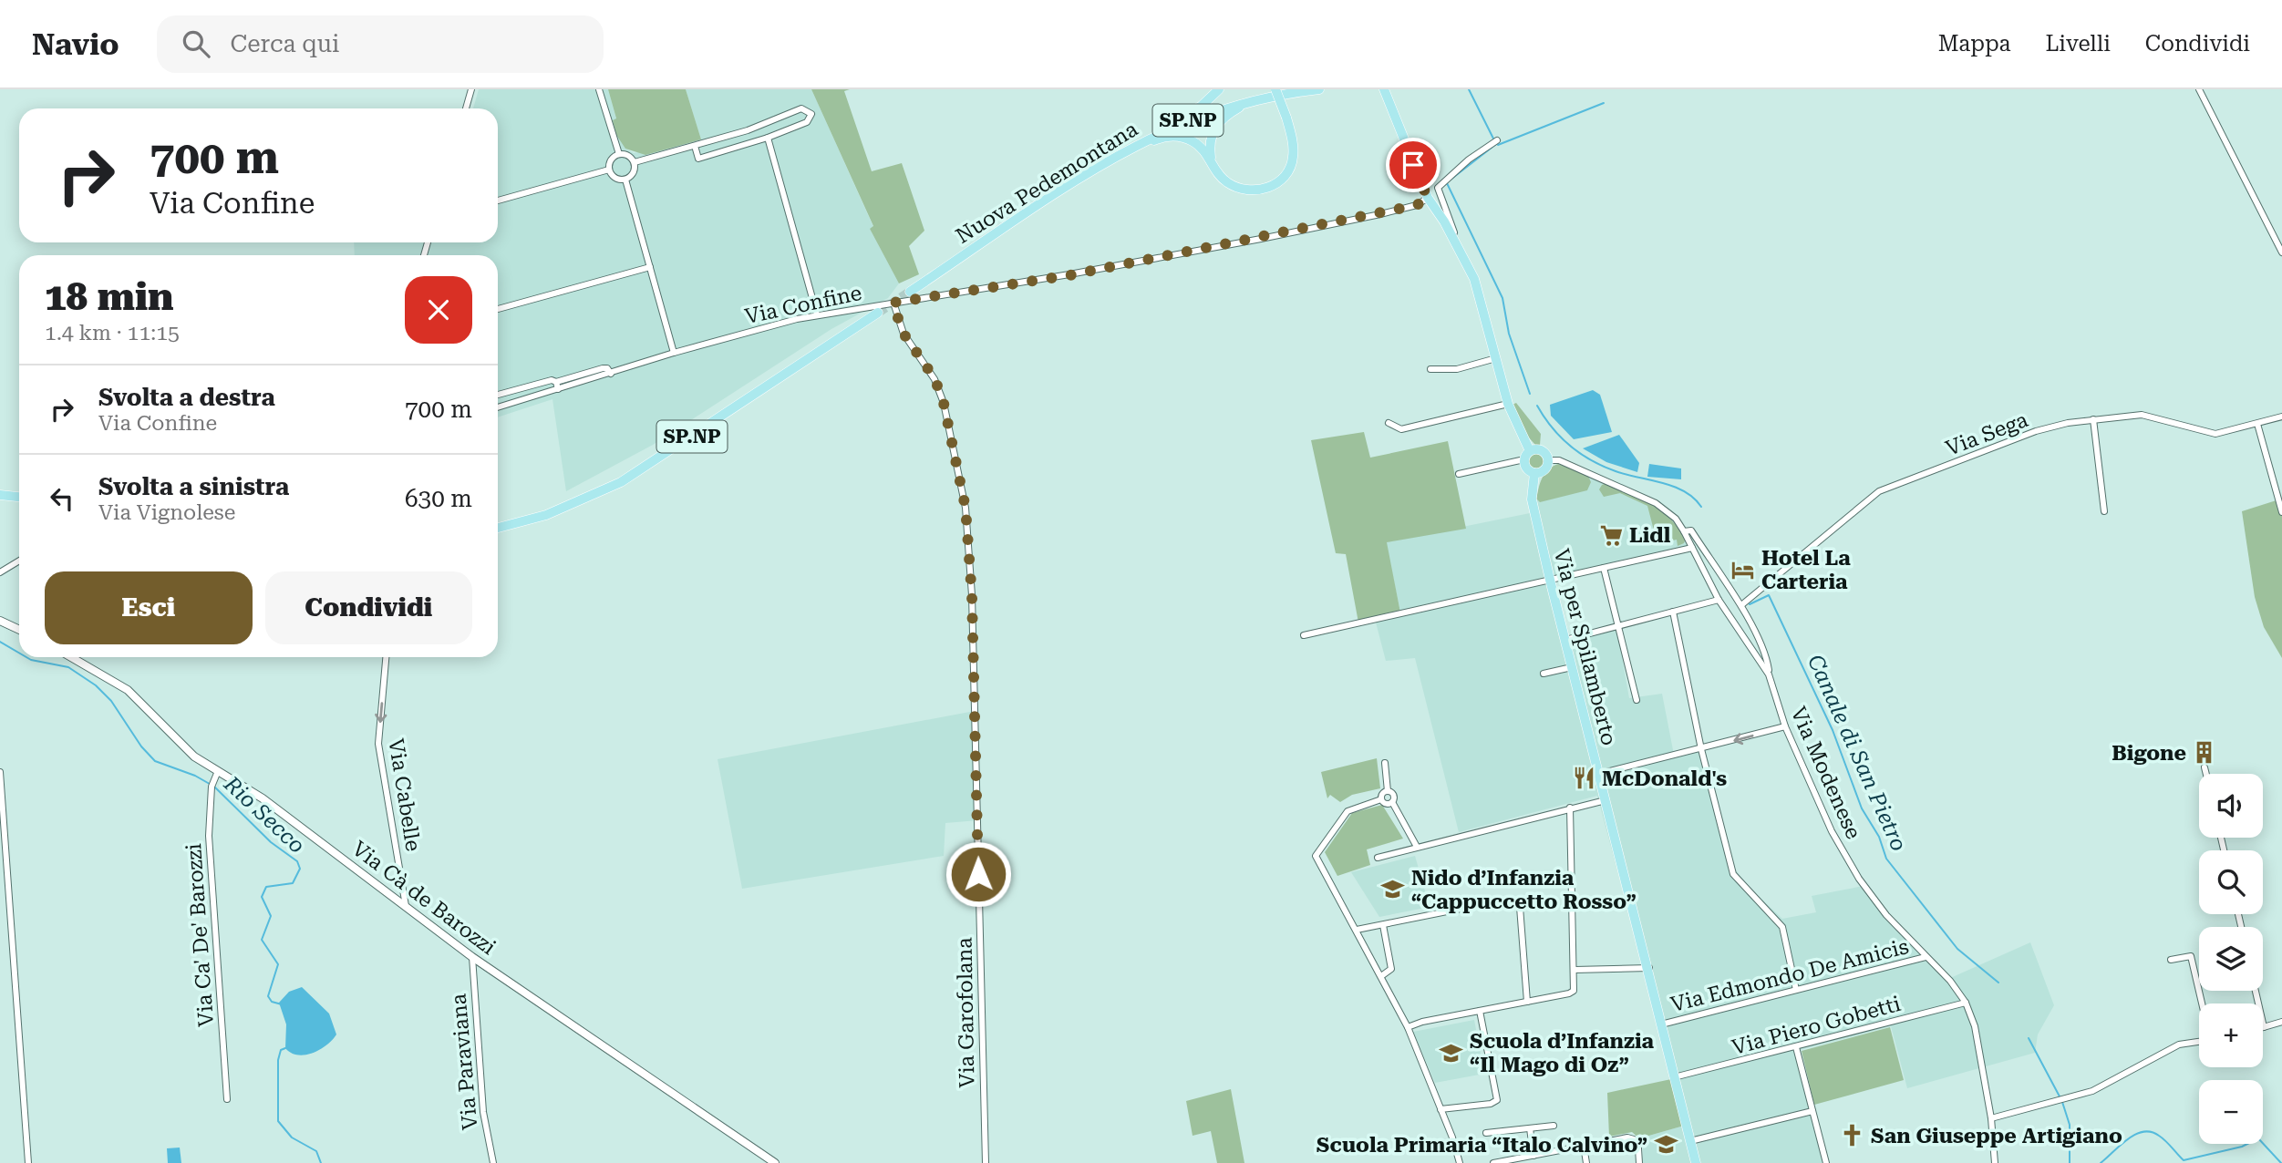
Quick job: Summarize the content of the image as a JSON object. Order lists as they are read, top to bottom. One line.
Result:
{"streets":{"main road":["SP.NP","Nuova Pedemontana","Via per Spilamberto"],"street":["Via Confine","Via Sega","Via Modenese","Via Cabelle","Via Cà de Barozzi","Via Ca' De' Barozzi","Via Edmondo De Amicis","Via Garofolana","Via Piero Gobetti","Via Paraviana"]},"crossings":[["Via Confine","Via Garofolana"],["Via per Spilamberto","Via Modenese"],["Via per Spilamberto","Via Edmondo De Amicis"],["Via per Spilamberto","Via Piero Gobetti"],["Via Modenese","Via Edmondo De Amicis"],["Via Modenese","Via Piero Gobetti"],["Via Cabelle","Via Cà de Barozzi"],["Via Cà de Barozzi","Via Ca' De' Barozzi"],["Via Cà de Barozzi","Via Paraviana"]],"one_way":["Via Cabelle"],"water":["Canale di San Pietro","Rio Secco"],"places":{"supermarket":["Lidl"],"hotel":["Hotel La Carteria"],"building":["Bigone"],"restaurant":["McDonald's"],"school or university":["Nido d’Infanzia “Cappuccetto Rosso”","Scuola d’Infanzia “Il Mago di Oz”","Scuola Primaria “Italo Calvino”"],"church":["San Giuseppe Artigiano"]},"page":{"header":"Navio","search":"Cerca qui","nav":["Mappa","Livelli","Condividi"],"turn":["700 m","Via Confine"],"heading":["18 min","1.4 km · 11:15"],"list":[{"name":"Svolta a destra","note":"Via Confine","value":"700 m"},{"name":"Svolta a sinistra","note":"Via Vignolese","value":"630 m"}],"buttons":["Esci","Condividi"],"map_buttons":["+","−"]}}
